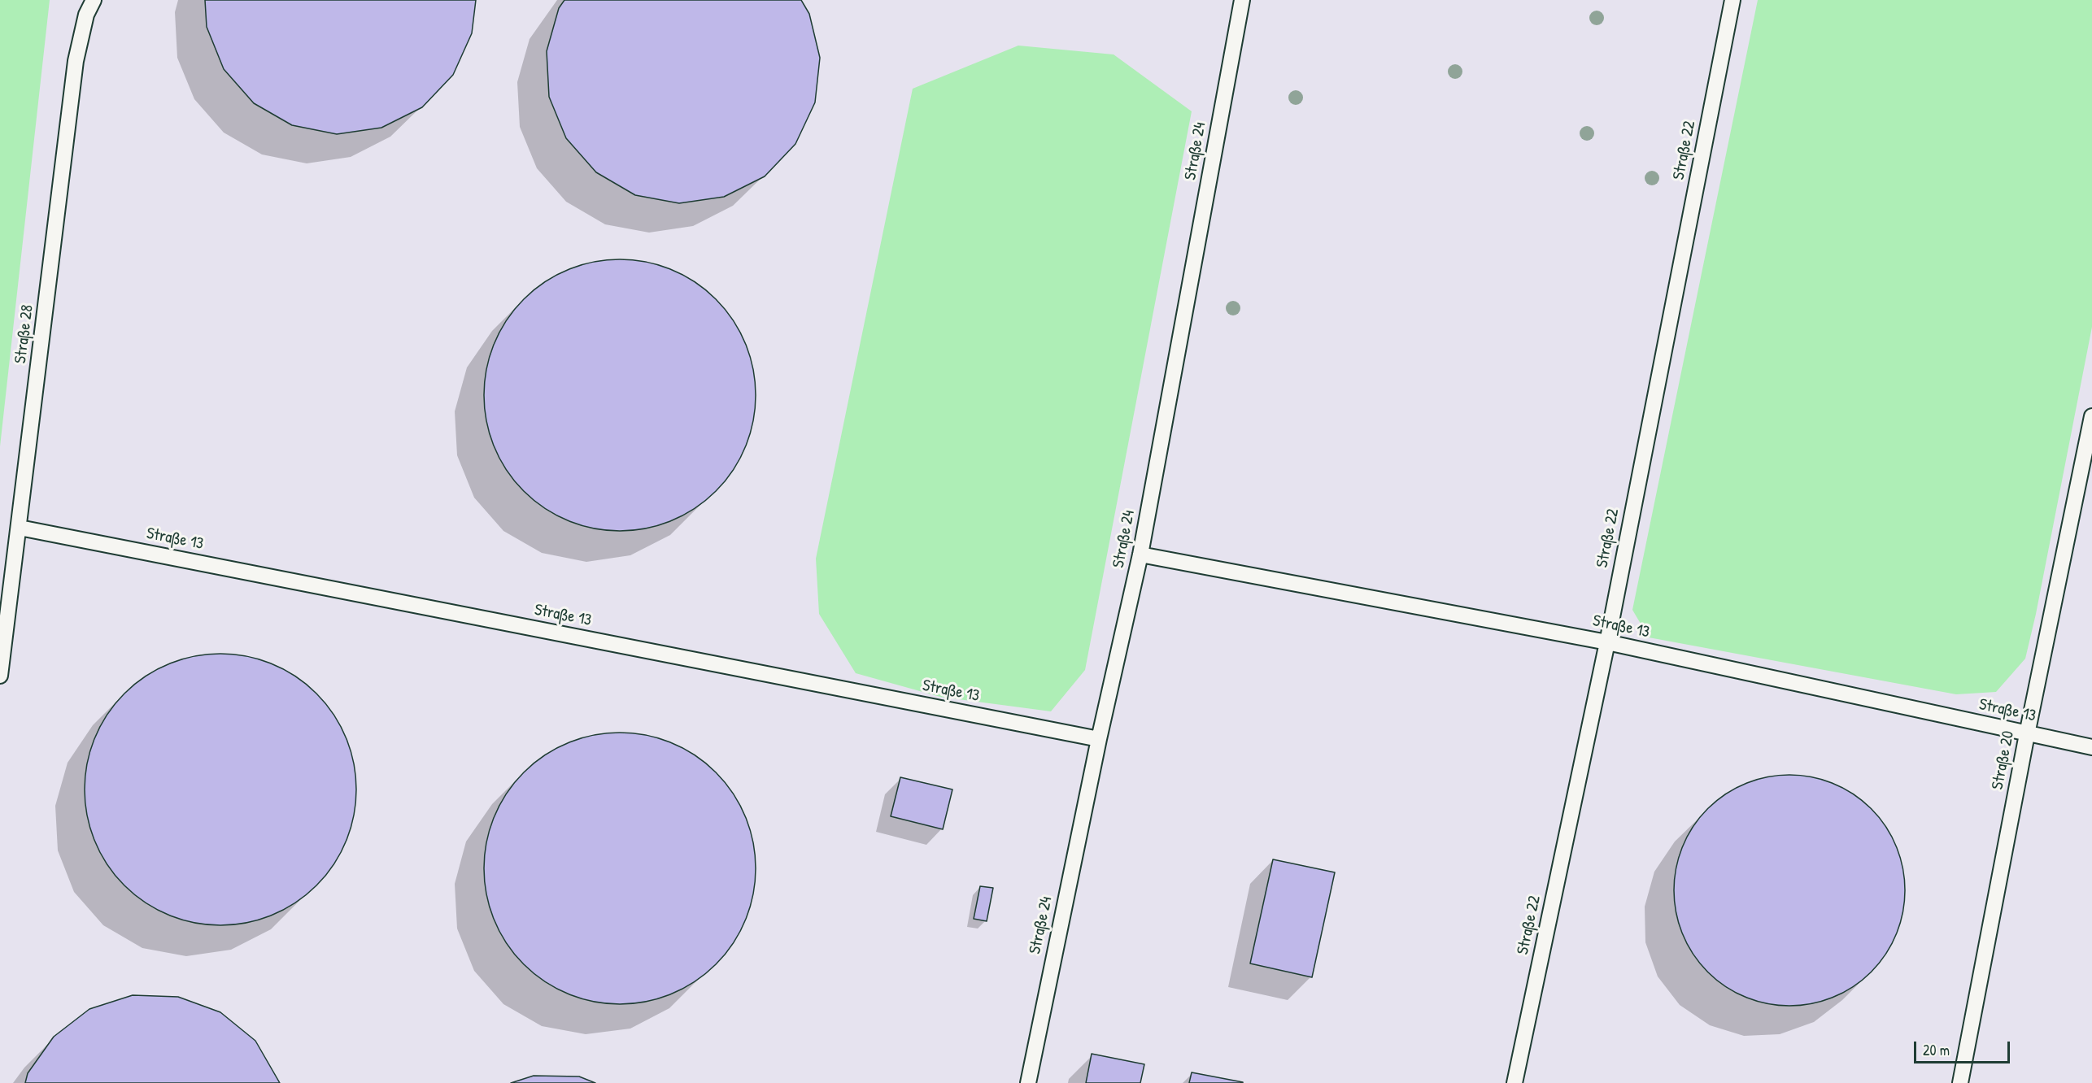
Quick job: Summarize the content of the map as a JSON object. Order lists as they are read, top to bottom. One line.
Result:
{"streets":{"lane":["Straße 22","Straße 24","Straße 28","Straße 13","Straße 20"]},"crossings":[["Straße 22","Straße 13"],["Straße 24","Straße 13"],["Straße 28","Straße 13"],["Straße 13","Straße 20"]],"scale_bar":"20 m"}
